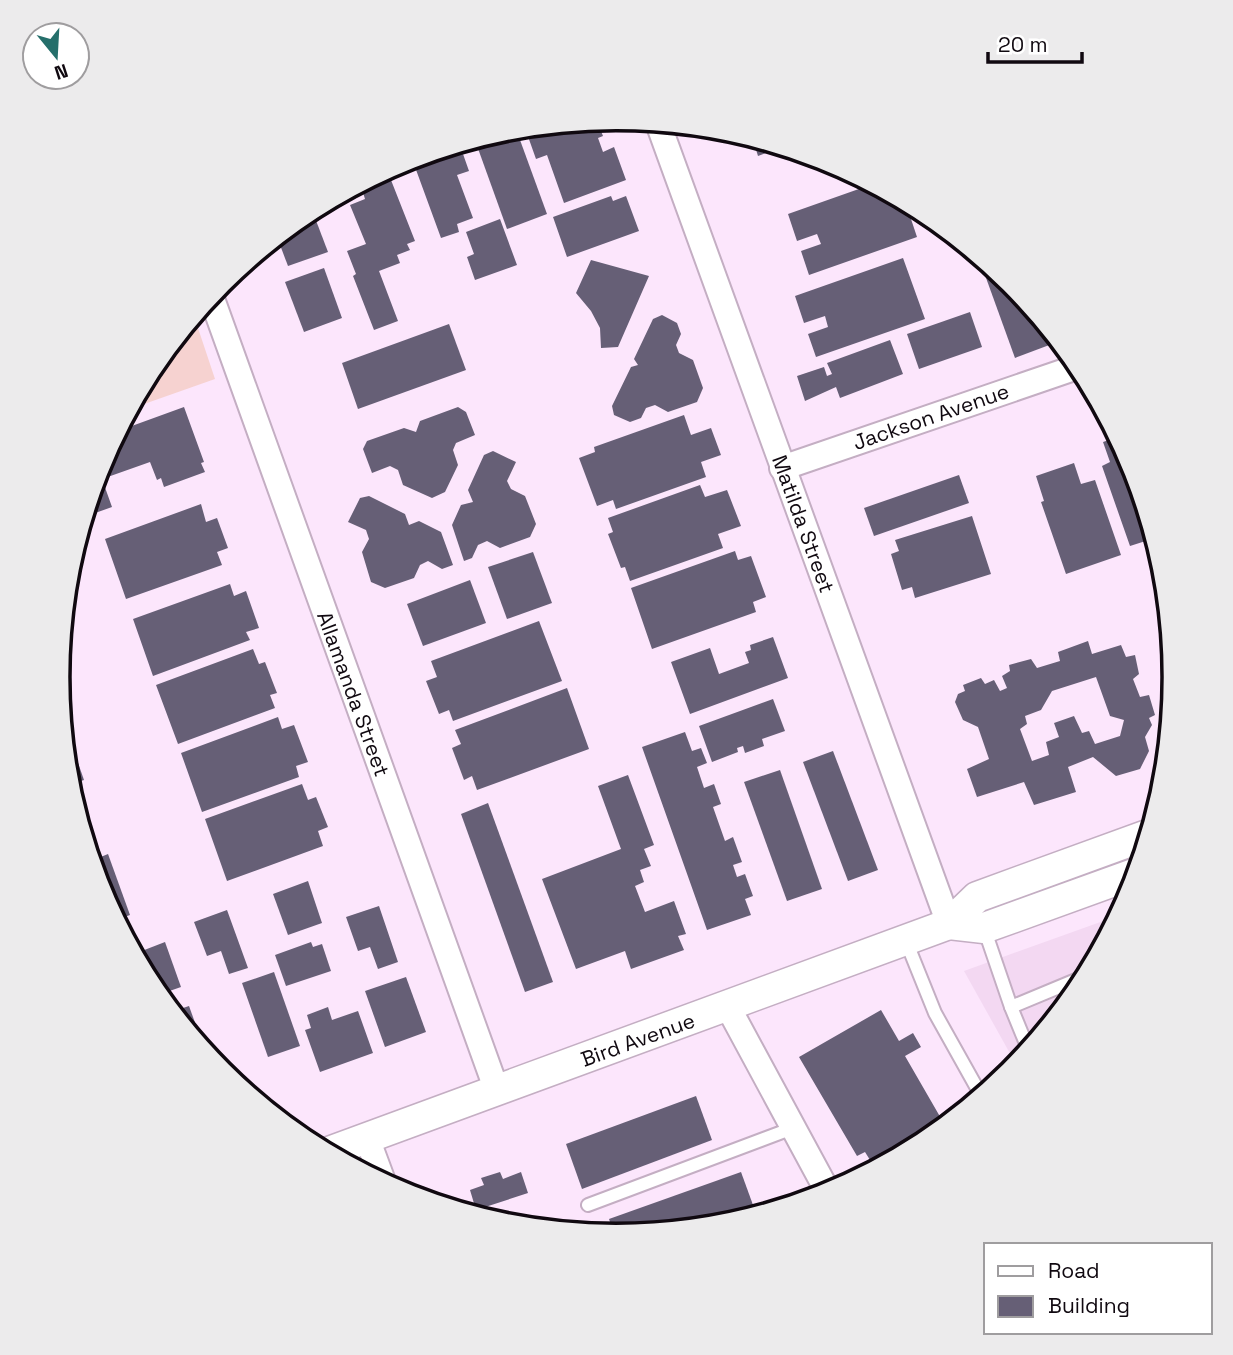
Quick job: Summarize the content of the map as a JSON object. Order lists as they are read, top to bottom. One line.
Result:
{"streets":{"street":["Jackson Avenue","Matilda Street","Allamanda Street","Bird Avenue"]},"crossings":[["Jackson Avenue","Matilda Street"],["Matilda Street","Bird Avenue"],["Allamanda Street","Bird Avenue"]],"legend":["Road","Building"],"scale_bar":"20 m","north":"bottom"}
